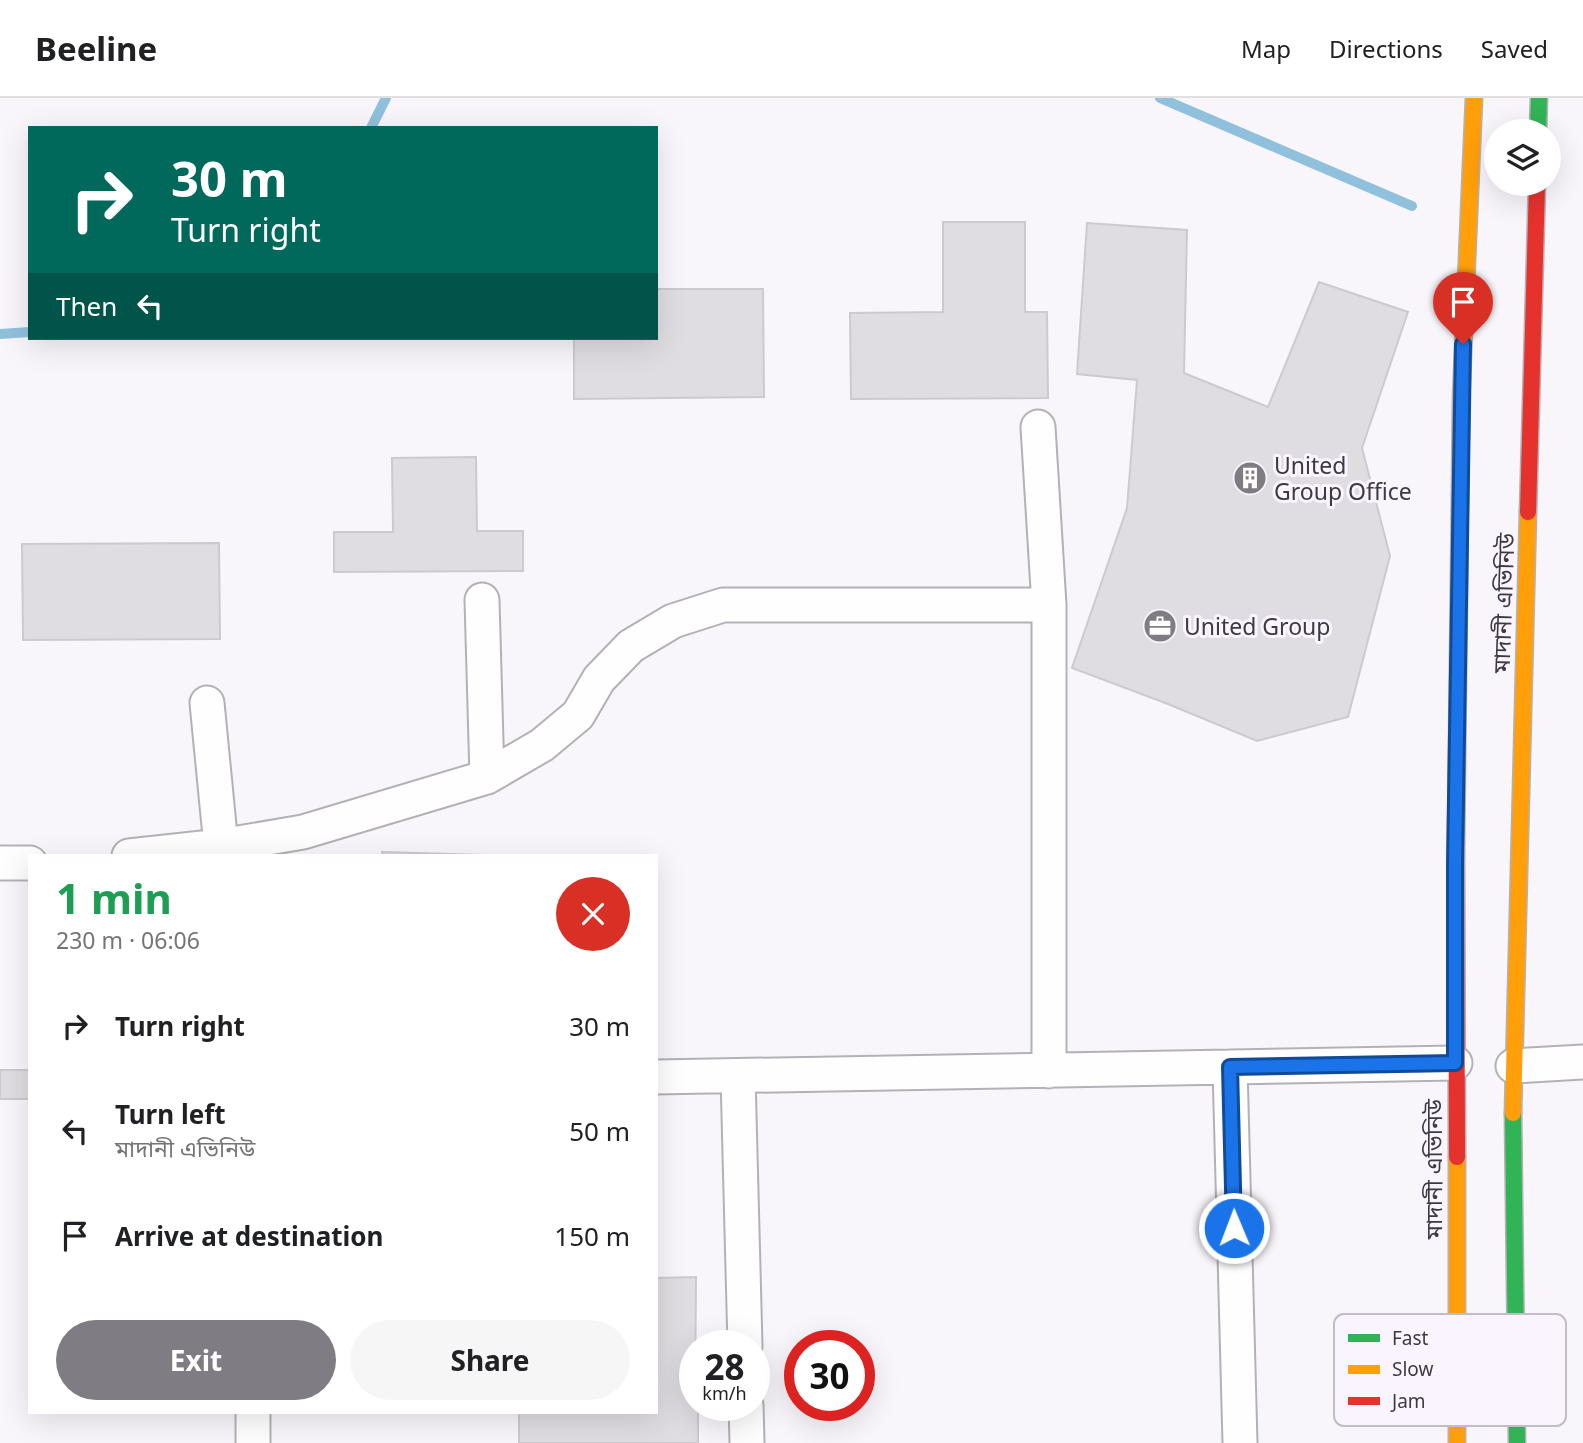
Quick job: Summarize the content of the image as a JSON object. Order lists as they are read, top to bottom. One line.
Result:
{"streets":{"main road":["মাদানী এভিনিউ"]},"places":{"building":["United Group Office"],"office":["United Group"]},"legend":["Fast","Slow","Jam"],"page":{"header":"Beeline","nav":["Map","Directions","Saved"],"turn":["30 m","Turn right"],"then":"Then","heading":["1 min","230 m · 06:06"],"list":[{"name":"Turn right","value":"30 m"},{"name":"Turn left","note":"মাদানী এভিনিউ","value":"50 m"},{"name":"Arrive at destination","value":"150 m"}],"buttons":["Exit","Share"],"speed":"28 km/h","limit":"30"}}
